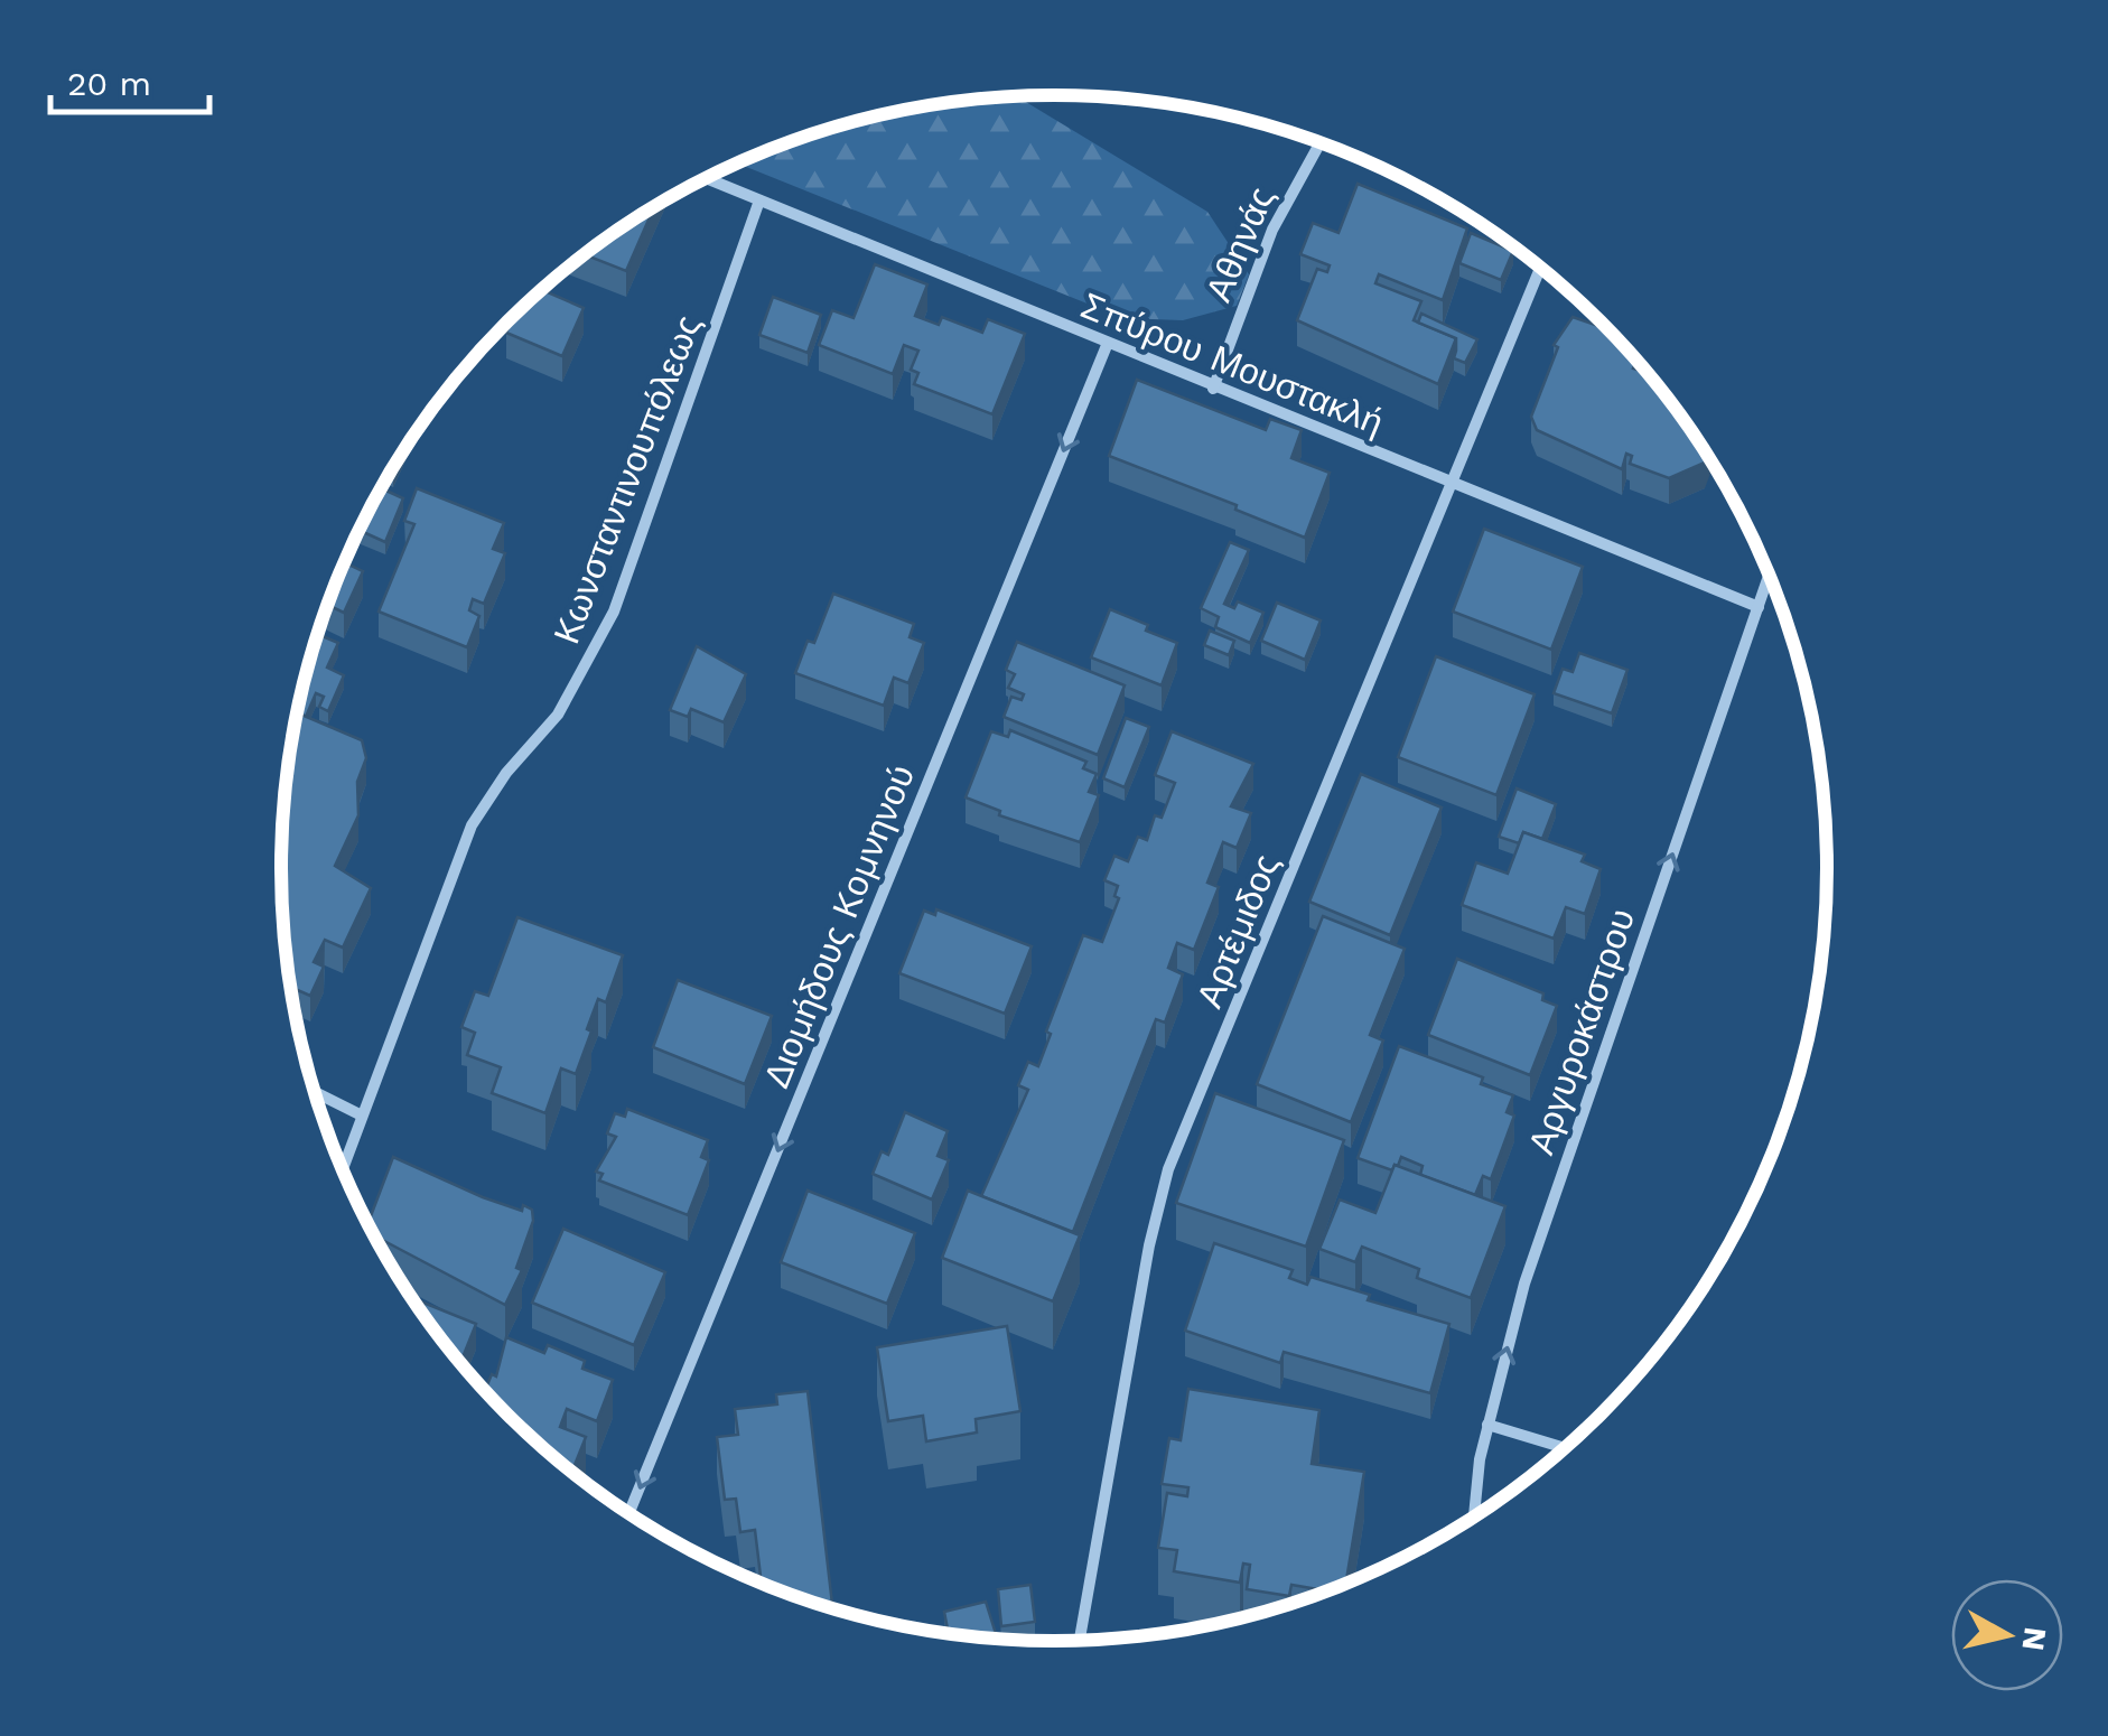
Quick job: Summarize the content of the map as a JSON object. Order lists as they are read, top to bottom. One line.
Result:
{"streets":{"street":["Αθηνάς","Σπύρου Μουστακλή","Κωνσταντινουπόλεως","Διομήδους Κομνηνού","Αρτέμιδος","Αργυροκάστρου"]},"crossings":[["Αθηνάς","Σπύρου Μουστακλή"],["Σπύρου Μουστακλή","Κωνσταντινουπόλεως"],["Σπύρου Μουστακλή","Διομήδους Κομνηνού"],["Σπύρου Μουστακλή","Αρτέμιδος"],["Σπύρου Μουστακλή","Αργυροκάστρου"]],"one_way":["Διομήδους Κομνηνού","Αργυροκάστρου"],"scale_bar":"20 m","north":"right"}
